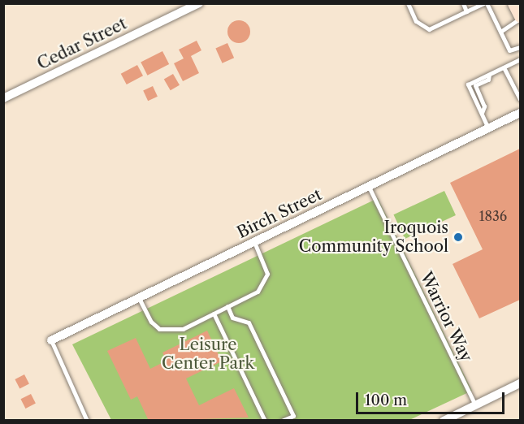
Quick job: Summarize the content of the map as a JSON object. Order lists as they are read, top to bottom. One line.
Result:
{"streets":{"street":["Cedar Street","Birch Street"],"lane":["Warrior Way"]},"crossings":[["Birch Street","Warrior Way"]],"parks":["Leisure Center Park"],"places":["Iroquois Community School"],"house_numbers":["1836"],"scale_bar":"100 m"}
